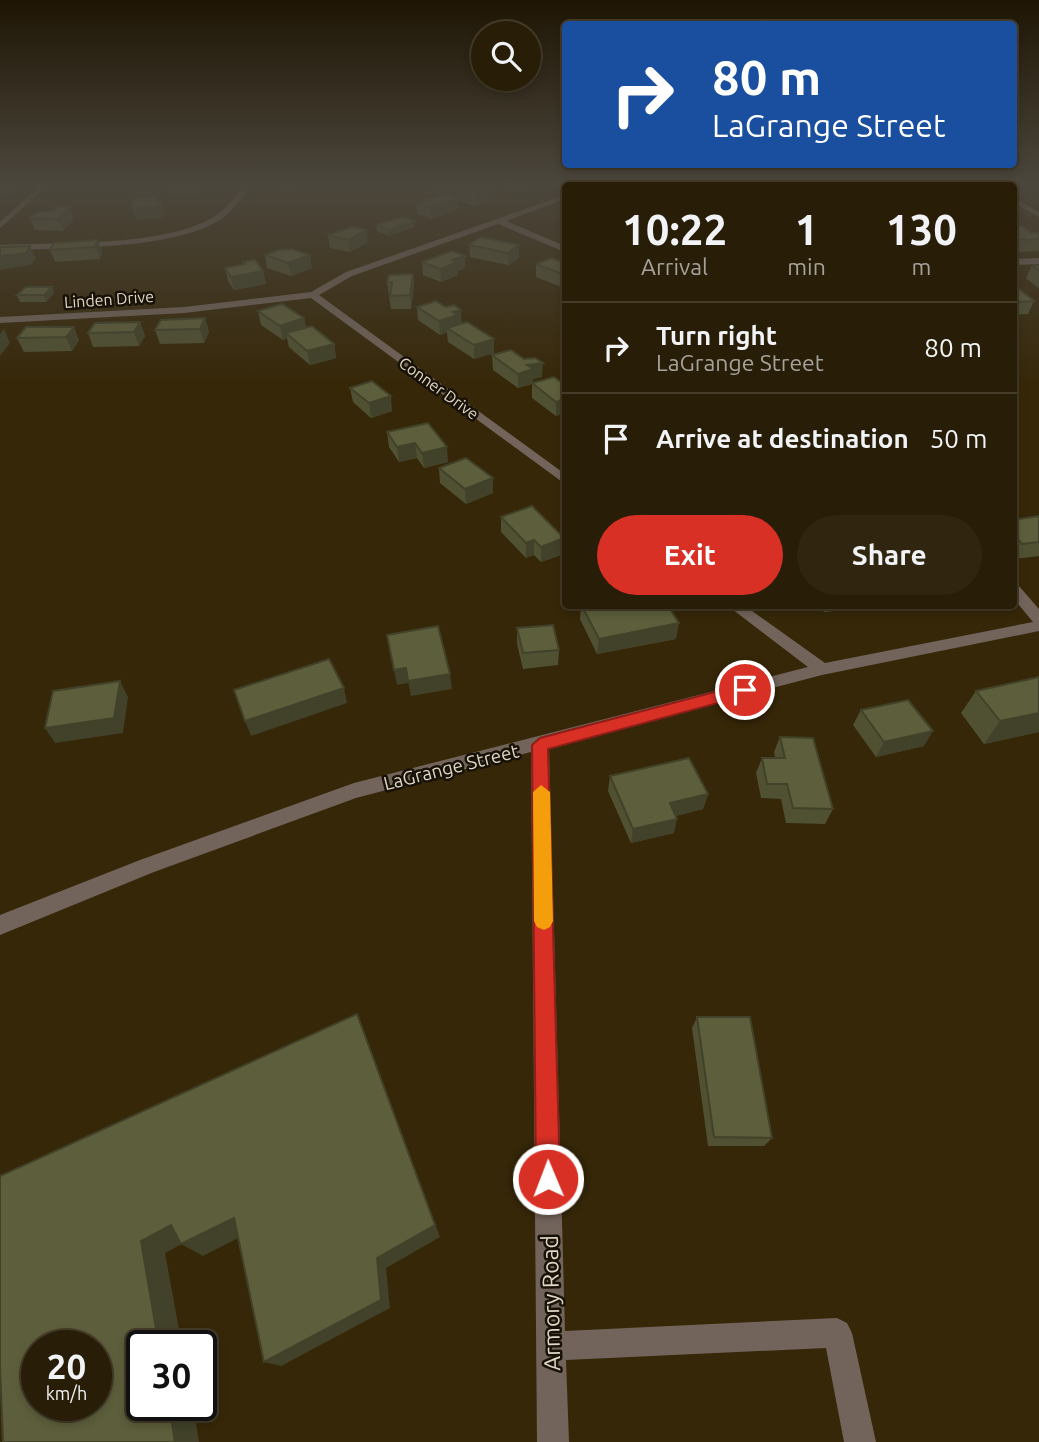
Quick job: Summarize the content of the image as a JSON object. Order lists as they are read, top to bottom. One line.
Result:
{"streets":{"street":["Linden Drive","Conner Drive","LaGrange Street","Armory Road"]},"crossings":[["Linden Drive","Conner Drive"],["LaGrange Street","Armory Road"]],"page":{"turn":["80 m","LaGrange Street"],"eta":["10:22","Arrival","1","min","130","m"],"list":[{"name":"Turn right","note":"LaGrange Street","value":"80 m"},{"name":"Arrive at destination","value":"50 m"}],"buttons":["Exit","Share"],"speed":"20 km/h","limit":"30"}}
